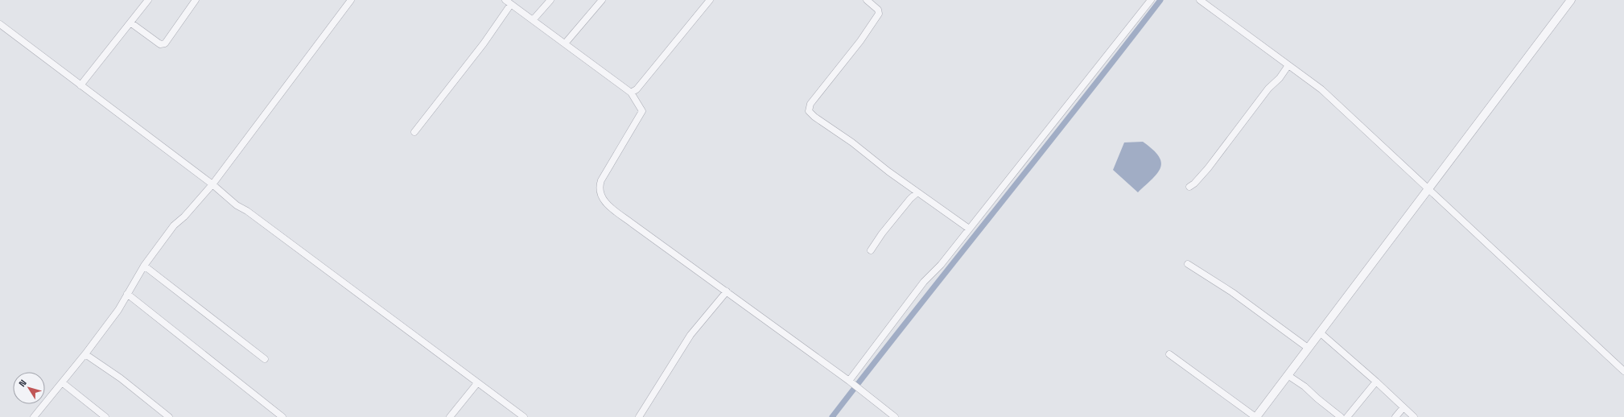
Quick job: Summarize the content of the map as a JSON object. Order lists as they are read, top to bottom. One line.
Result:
{"north":"top left"}
